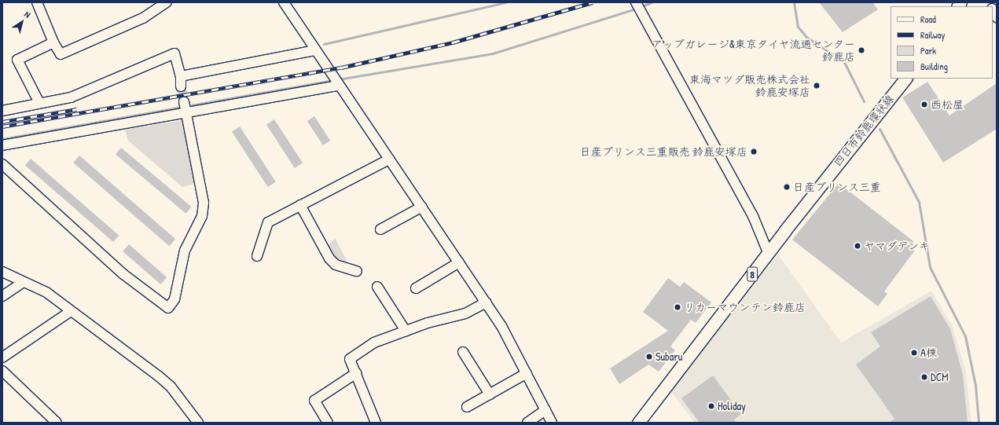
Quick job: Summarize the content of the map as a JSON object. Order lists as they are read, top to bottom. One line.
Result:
{"streets":{"main road":["四日市鈴鹿環状線","8"]},"places":["アップガレージ&東京タイヤ流通センター 鈴鹿店","東海マツダ販売株式会社 鈴鹿安塚店","西松屋","日産プリンス三重販売 鈴鹿安塚店","日産プリンス三重","ヤマダデンキ","リカーマウンテン鈴鹿店","A棟","Subaru","DCM","Holiday"],"legend":["Road","Railway","Park","Building"],"north":"top right"}
